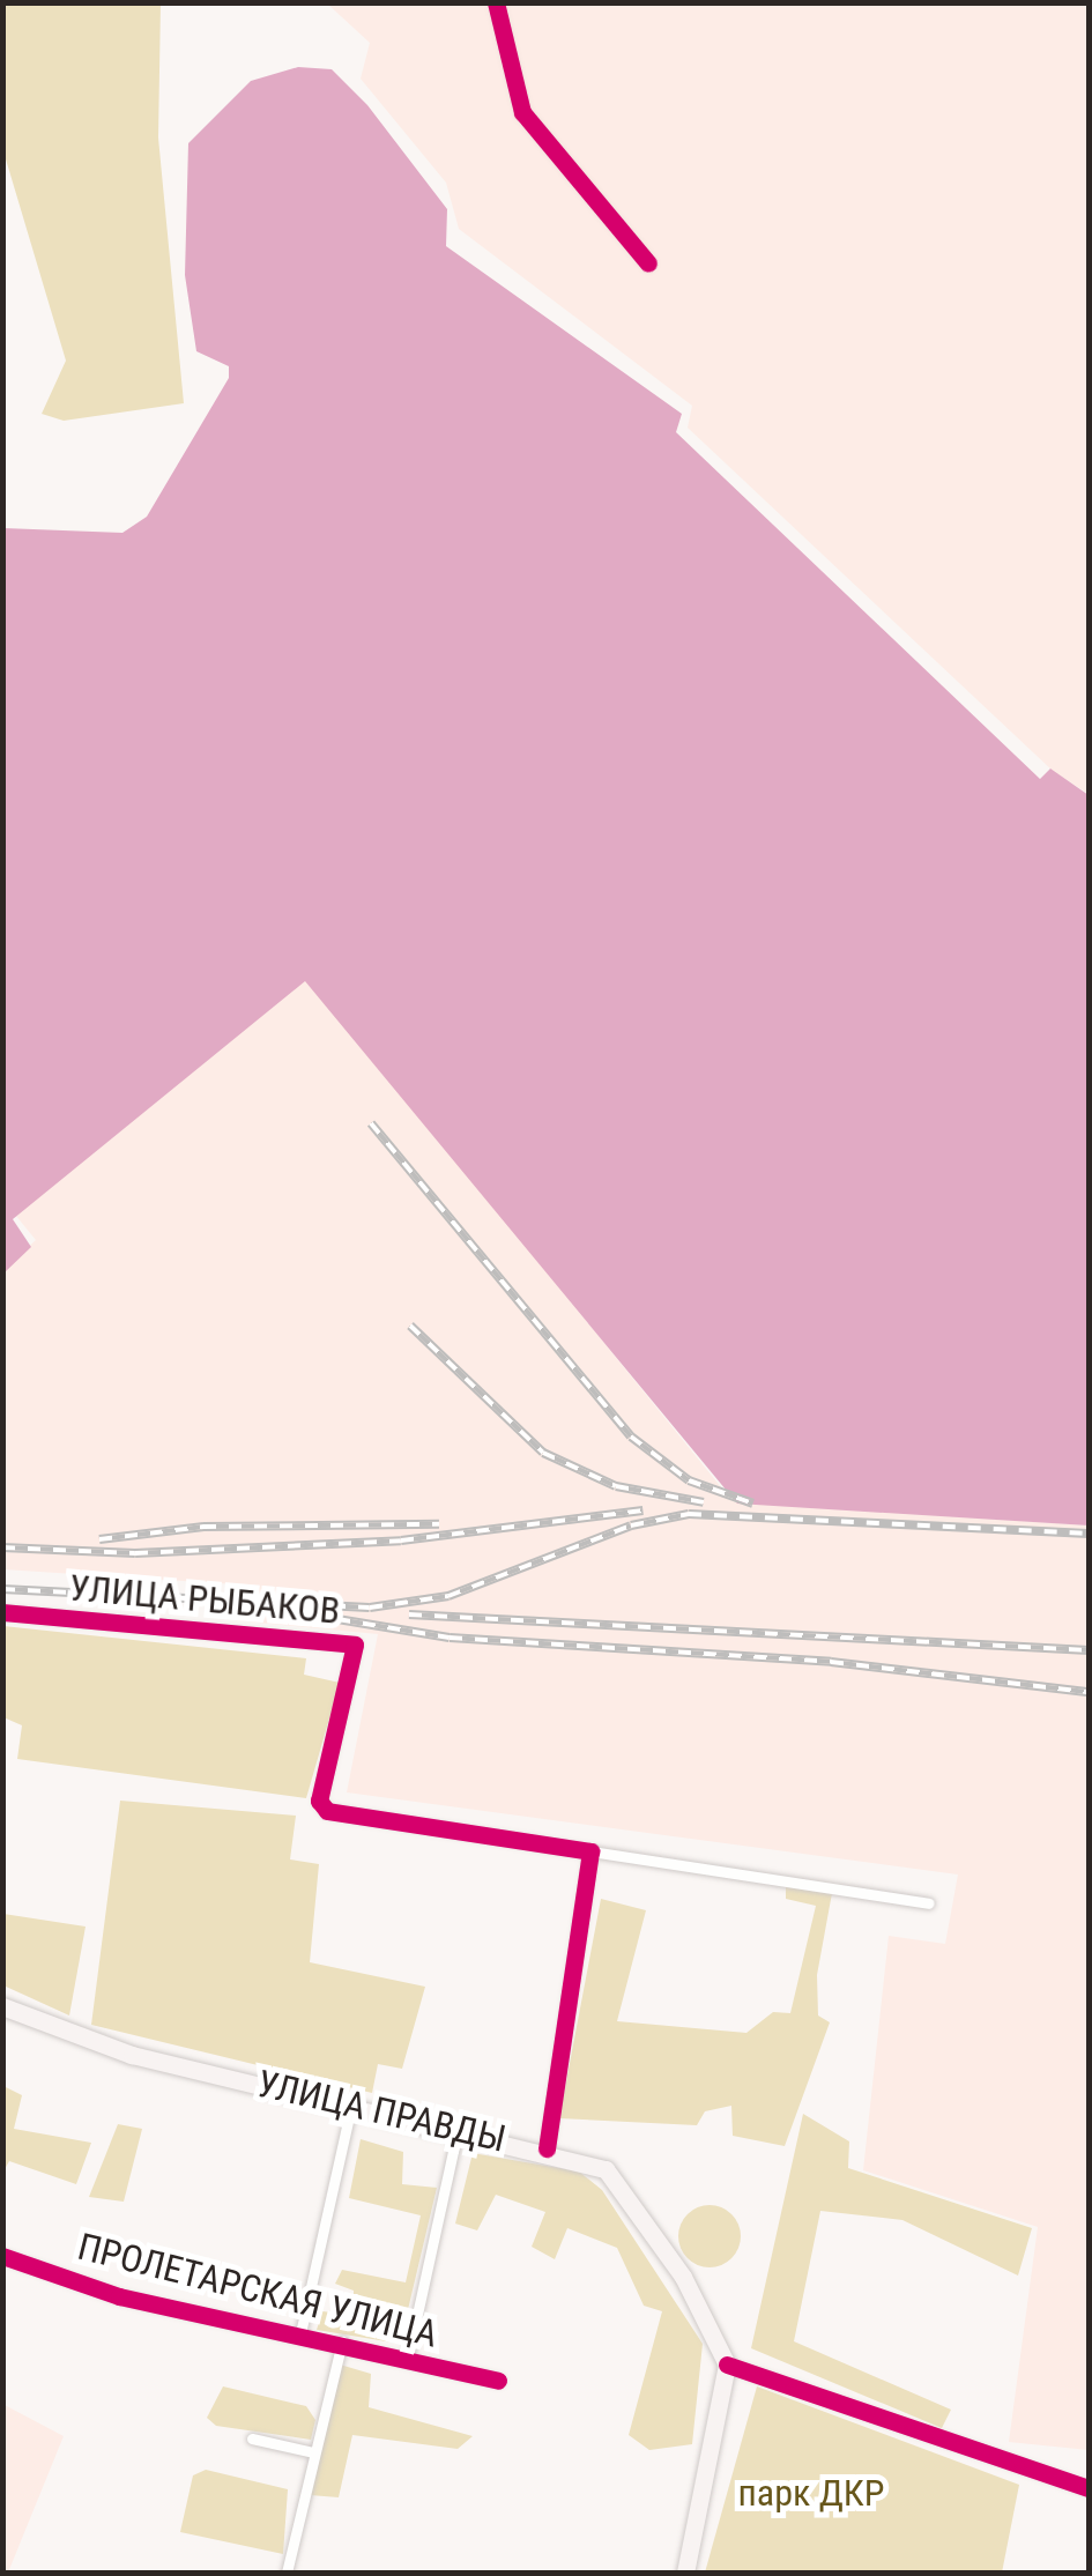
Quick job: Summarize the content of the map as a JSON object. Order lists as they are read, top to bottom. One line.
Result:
{"streets":{"main road":["УЛИЦА ПРАВДЫ"],"street":["УЛИЦА РЫБАКОВ","ПРОЛЕТАРСКАЯ УЛИЦА"]},"parks":["парк ДКР"]}
